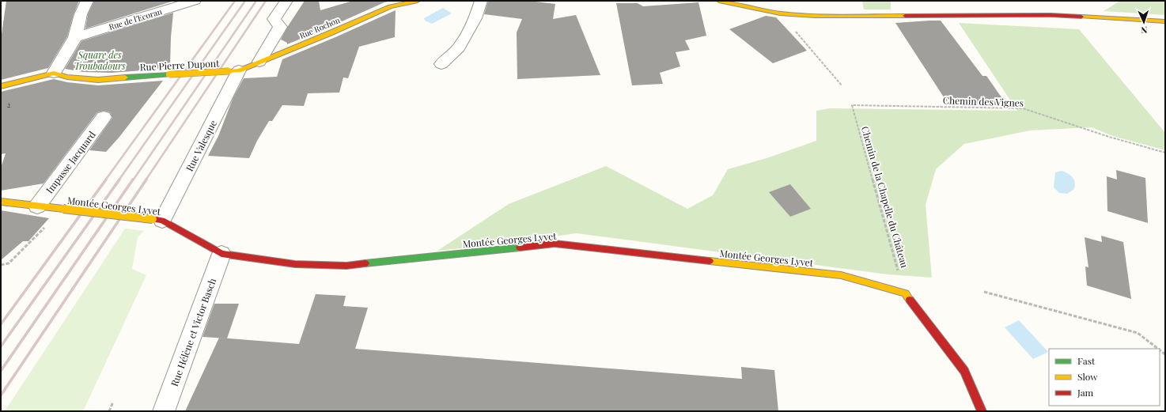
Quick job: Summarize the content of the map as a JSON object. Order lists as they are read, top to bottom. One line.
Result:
{"streets":{"street":["Rue de l'Ecoran","Rue Rochon","Rue Pierre Dupont","Rue Valesque","Impasse Jacquard","Montée Georges Lyvet","Rue Hélène et Victor Basch"],"path":["Chemin des Vignes","Chemin de la Chapelle du Château"]},"crossings":[["Rue Rochon","Rue Pierre Dupont"],["Rue Rochon","Rue Valesque"],["Rue Pierre Dupont","Rue Valesque"],["Chemin des Vignes","Chemin de la Chapelle du Château"],["Rue Valesque","Montée Georges Lyvet"],["Impasse Jacquard","Montée Georges Lyvet"],["Chemin de la Chapelle du Château","Montée Georges Lyvet"],["Montée Georges Lyvet","Rue Hélène et Victor Basch"]],"parks":["Square des Troubadours"],"house_numbers":["2"],"legend":["Fast","Slow","Jam"],"north":"bottom"}
